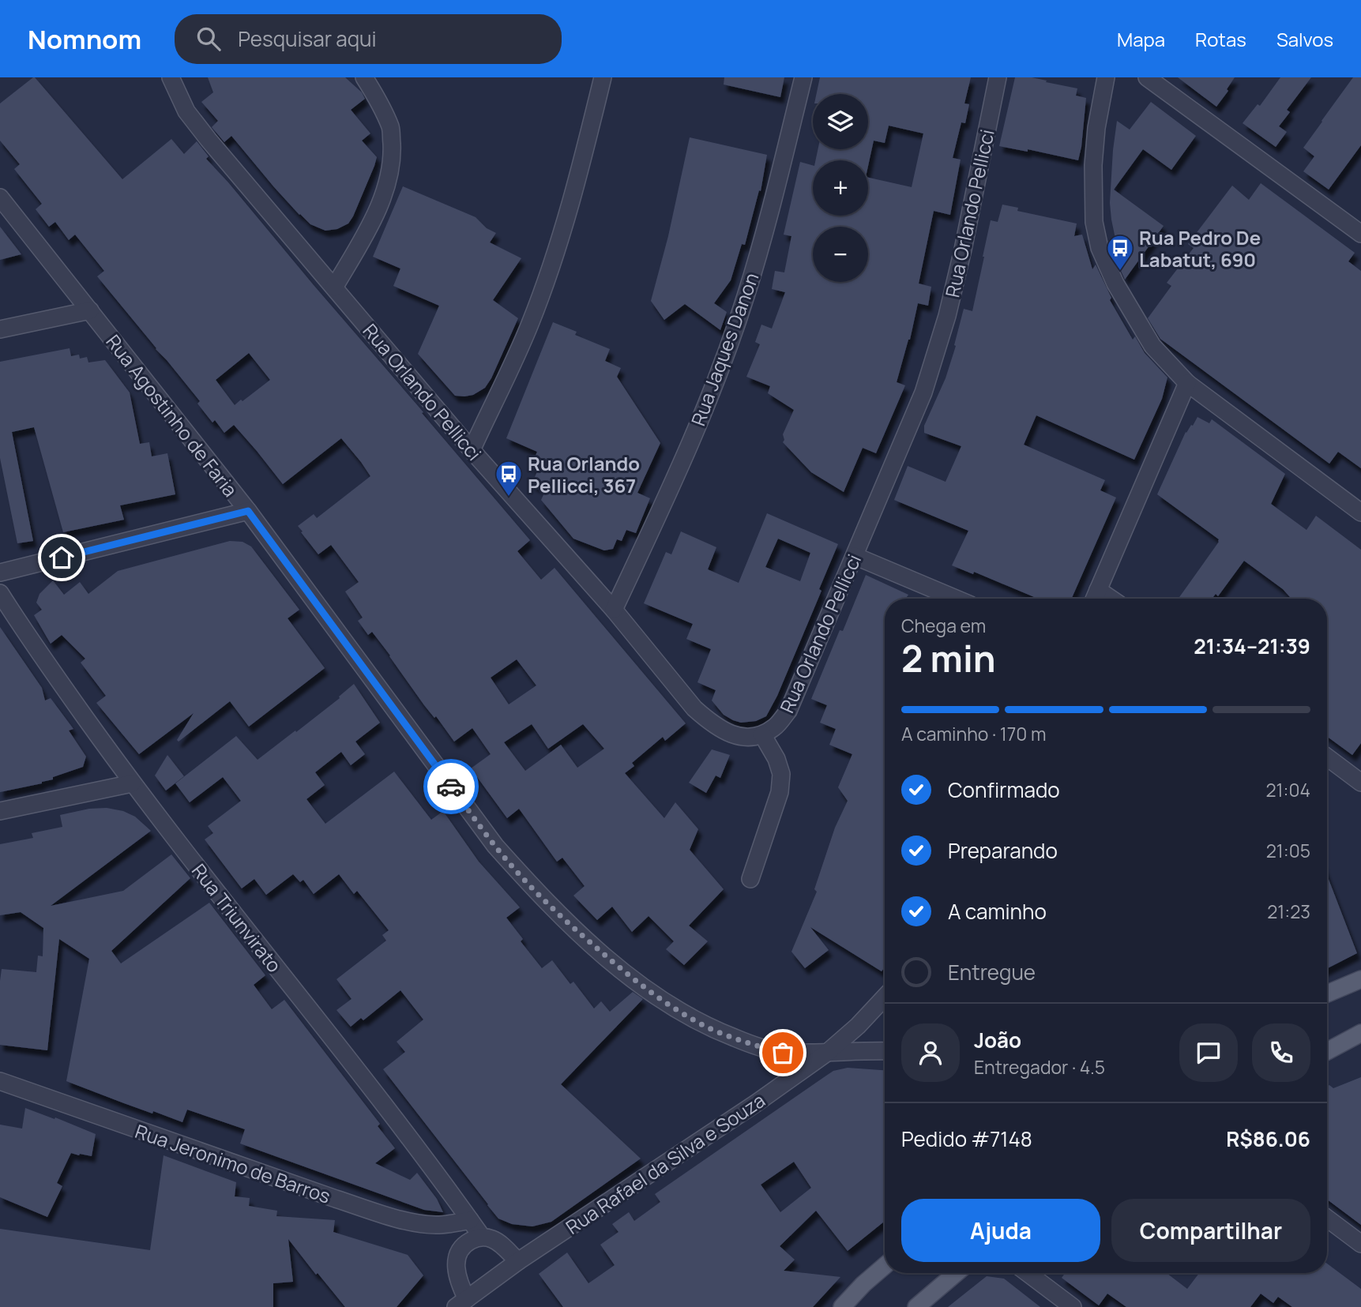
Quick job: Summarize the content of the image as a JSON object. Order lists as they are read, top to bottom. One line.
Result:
{"streets":{"street":["Rua Orlando Pellicci","Rua Jaques Danon","Rua Agostinho de Faria","Rua Triunvirato","Rua Jeronimo de Barros","Rua Rafael da Silva e Souza"]},"crossings":[["Rua Orlando Pellicci","Rua Jaques Danon"],["Rua Agostinho de Faria","Rua Rafael da Silva e Souza"],["Rua Triunvirato","Rua Jeronimo de Barros"]],"places":{"bus stop":["Rua Pedro De Labatut, 690","Rua Orlando Pellicci, 367"]},"page":{"header":"Nomnom","search":"Pesquisar aqui","nav":["Mapa","Rotas","Salvos"],"map_buttons":["+","−"],"heading":["2 min","Chega em","21:34–21:39"],"panel":["João","Entregador · 4.5","Pedido #7148","R$86.06"],"bar":"A caminho · 170 m","list":[["Confirmado","21:04"],["Preparando","21:05"],["A caminho","21:23"],"Entregue"],"buttons":["Ajuda","Compartilhar"]}}
